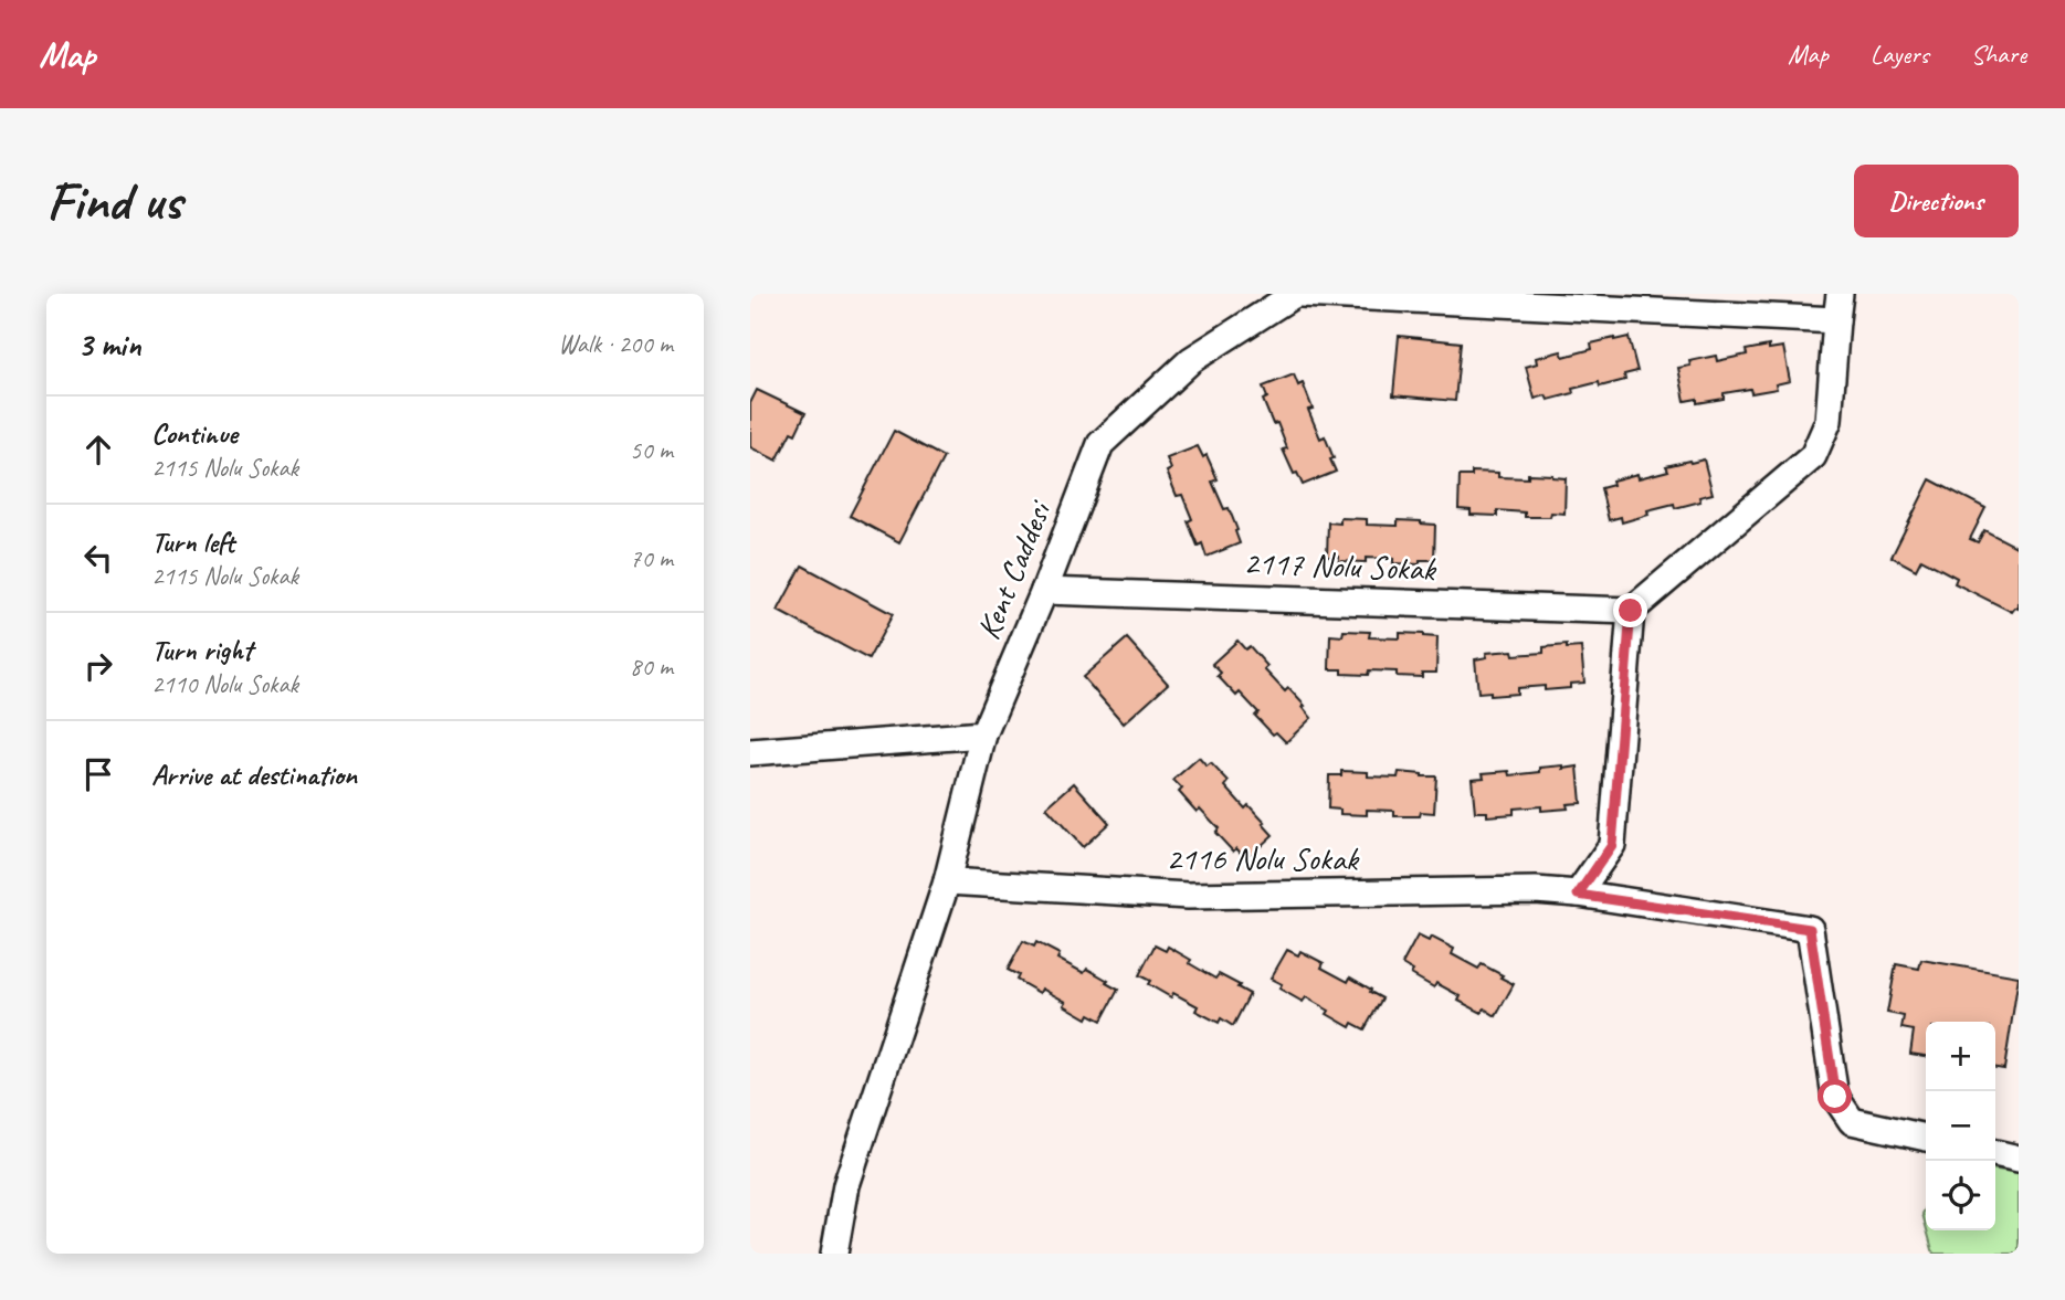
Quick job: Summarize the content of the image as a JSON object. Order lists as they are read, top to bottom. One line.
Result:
{"streets":{"street":["2117 Nolu Sokak","Kent Caddesi","2116 Nolu Sokak"]},"crossings":[["2117 Nolu Sokak","Kent Caddesi"],["Kent Caddesi","2116 Nolu Sokak"]],"page":{"header":"Map","nav":["Map","Layers","Share"],"buttons":"Directions","title":"Find us","heading":["3 min","Walk · 200 m"],"list":[["Continue","2115 Nolu Sokak","50 m"],["Turn left","2115 Nolu Sokak","70 m"],["Turn right","2110 Nolu Sokak","80 m"],"Arrive at destination"],"map_buttons":["+","−"]}}
